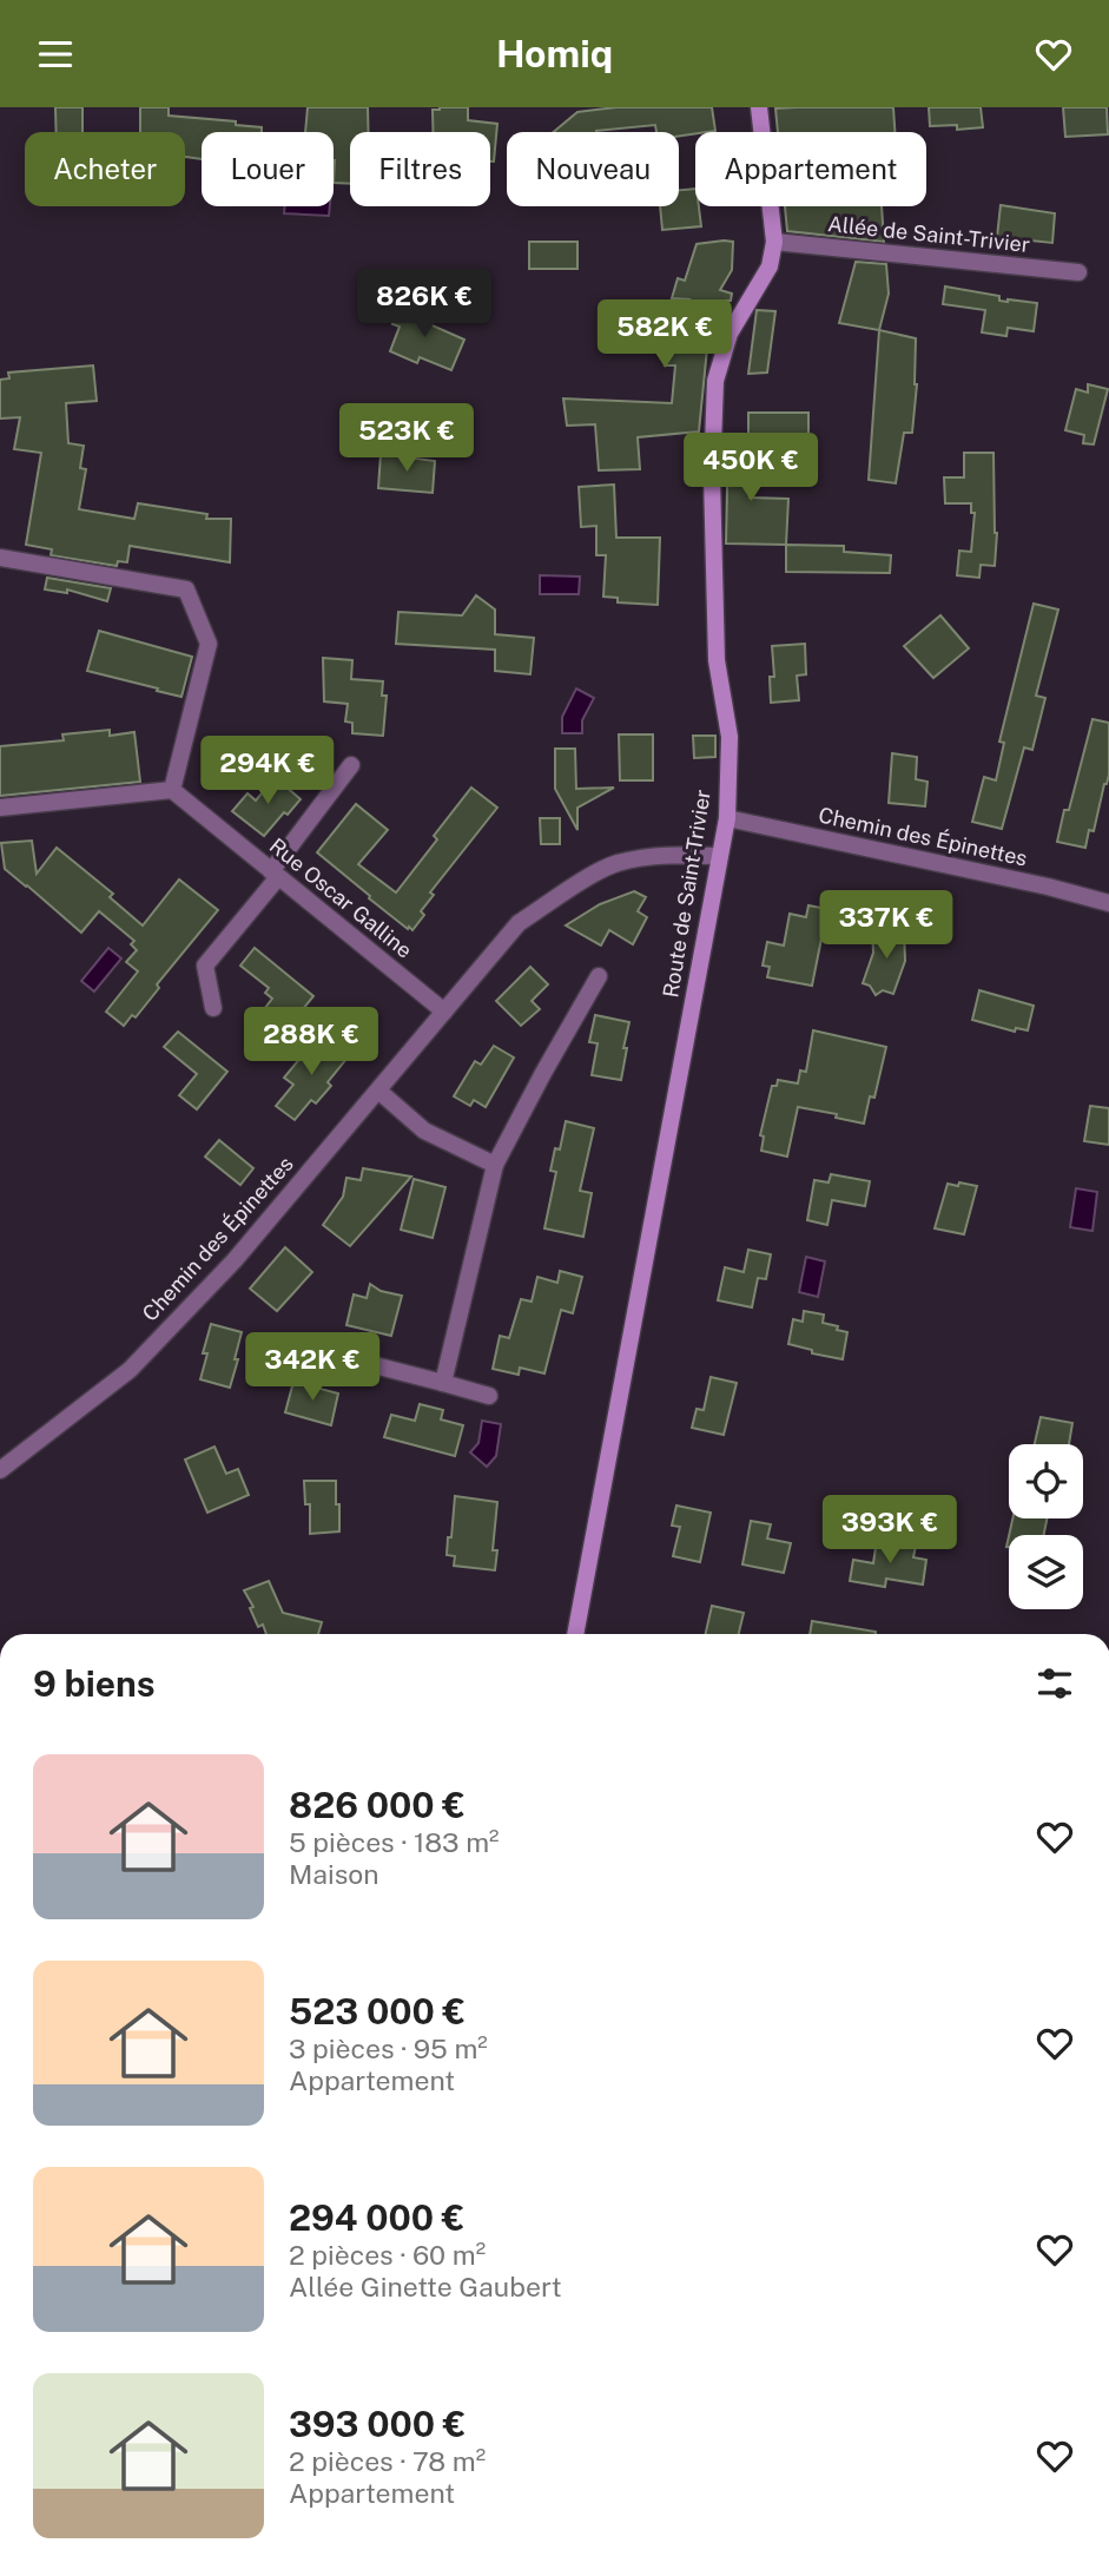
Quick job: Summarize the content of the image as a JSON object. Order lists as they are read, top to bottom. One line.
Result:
{"streets":{"main road":["Route de Saint-Trivier"],"street":["Allée de Saint-Trivier","Chemin des Épinettes","Rue Oscar Galline"]},"crossings":[["Allée de Saint-Trivier","Route de Saint-Trivier"],["Chemin des Épinettes","Route de Saint-Trivier"],["Chemin des Épinettes","Rue Oscar Galline"]],"page":{"header":"Homiq","chip":["Acheter","Louer","Filtres","Nouveau","Appartement"],"price":["826K €","582K €","523K €","450K €","294K €","337K €","288K €","342K €","393K €"],"heading":"9 biens","list":[{"name":"826 000 €","note":"5 pièces · 183 m² · Maison"},{"name":"523 000 €","note":"3 pièces · 95 m² · Appartement"},{"name":"294 000 €","note":"2 pièces · 60 m² · Allée Ginette Gaubert"},{"name":"393 000 €","note":"2 pièces · 78 m² · Appartement"}]}}
